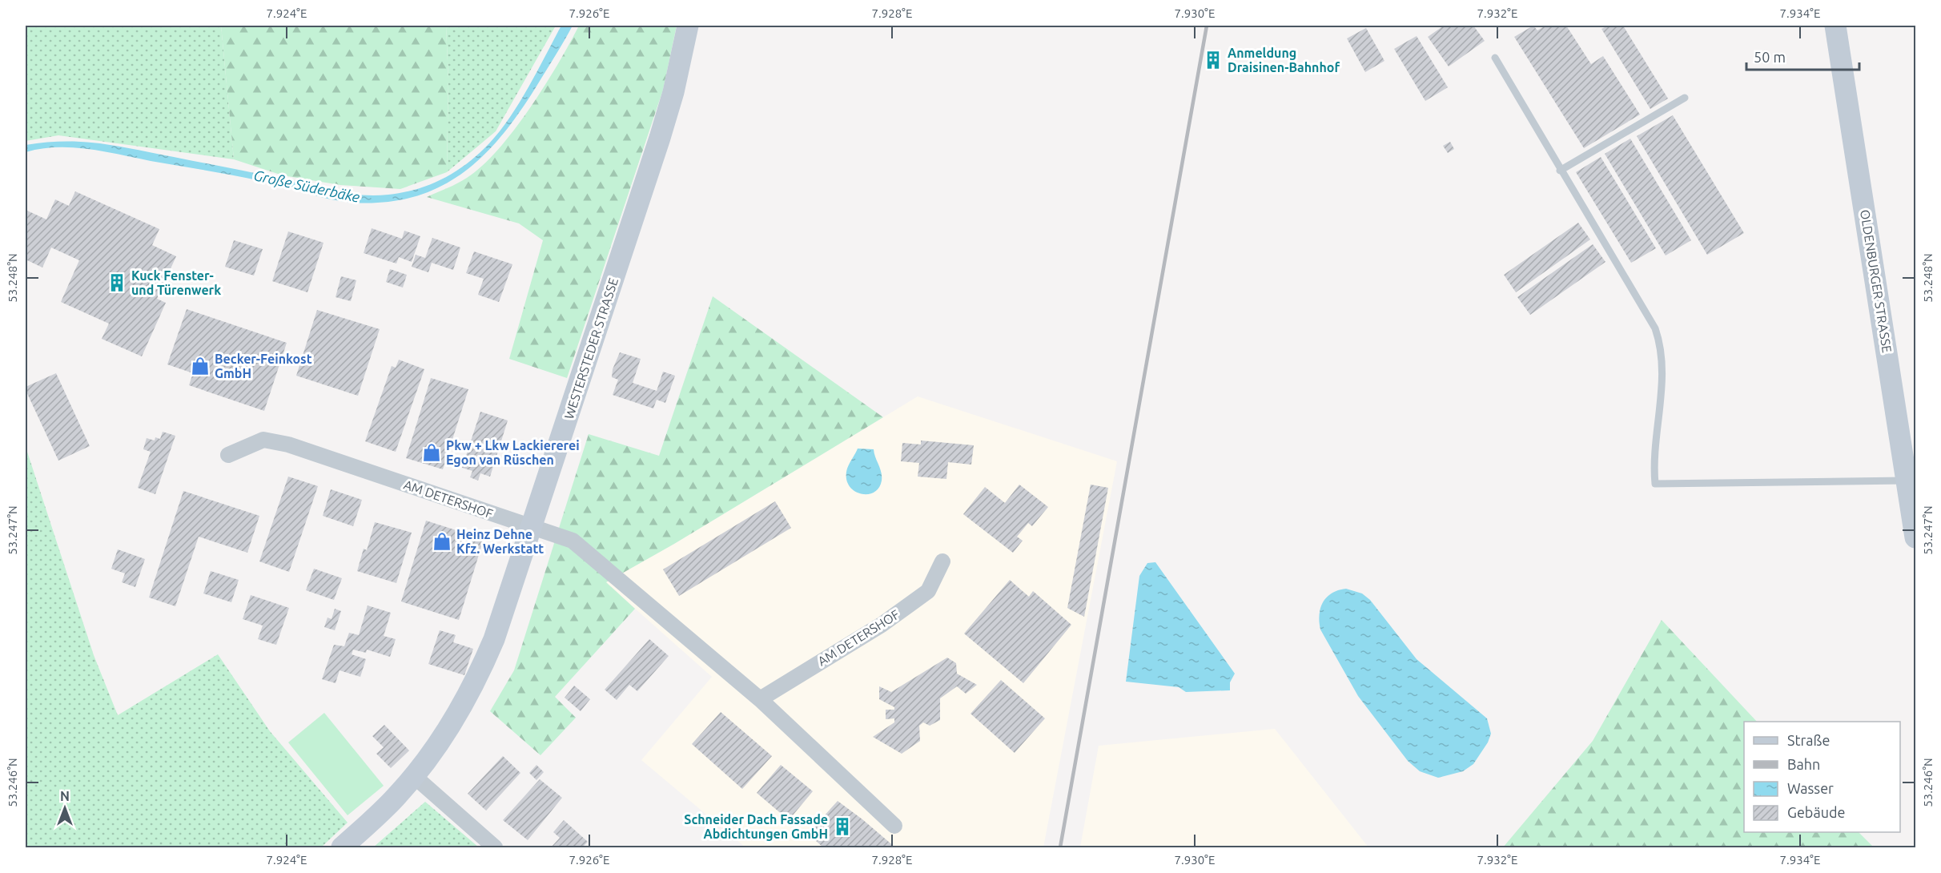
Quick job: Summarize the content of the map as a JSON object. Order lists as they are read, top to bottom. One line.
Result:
{"streets":{"main road":["OLDENBURGER STRASSE","WESTERSTEDER STRASSE"],"street":["AM DETERSHOF"]},"crossings":[["WESTERSTEDER STRASSE","AM DETERSHOF"]],"water":["Große Süderbäke"],"places":{"building":["Anmeldung Draisinen-Bahnhof","Kuck Fenster- und Türenwerk","Schneider Dach Fassade Abdichtungen GmbH"],"shop":["Becker-Feinkost GmbH","Pkw + Lkw Lackiererei Egon van Rüschen","Heinz Dehne Kfz. Werkstatt"]},"legend":["Straße","Bahn","Wasser","Gebäude"],"scale_bar":"50 m","north":"top","coordinates":["7.924°E","7.926°E","7.928°E","7.930°E","7.932°E","7.934°E","53.248°N","53.247°N","53.246°N"]}
